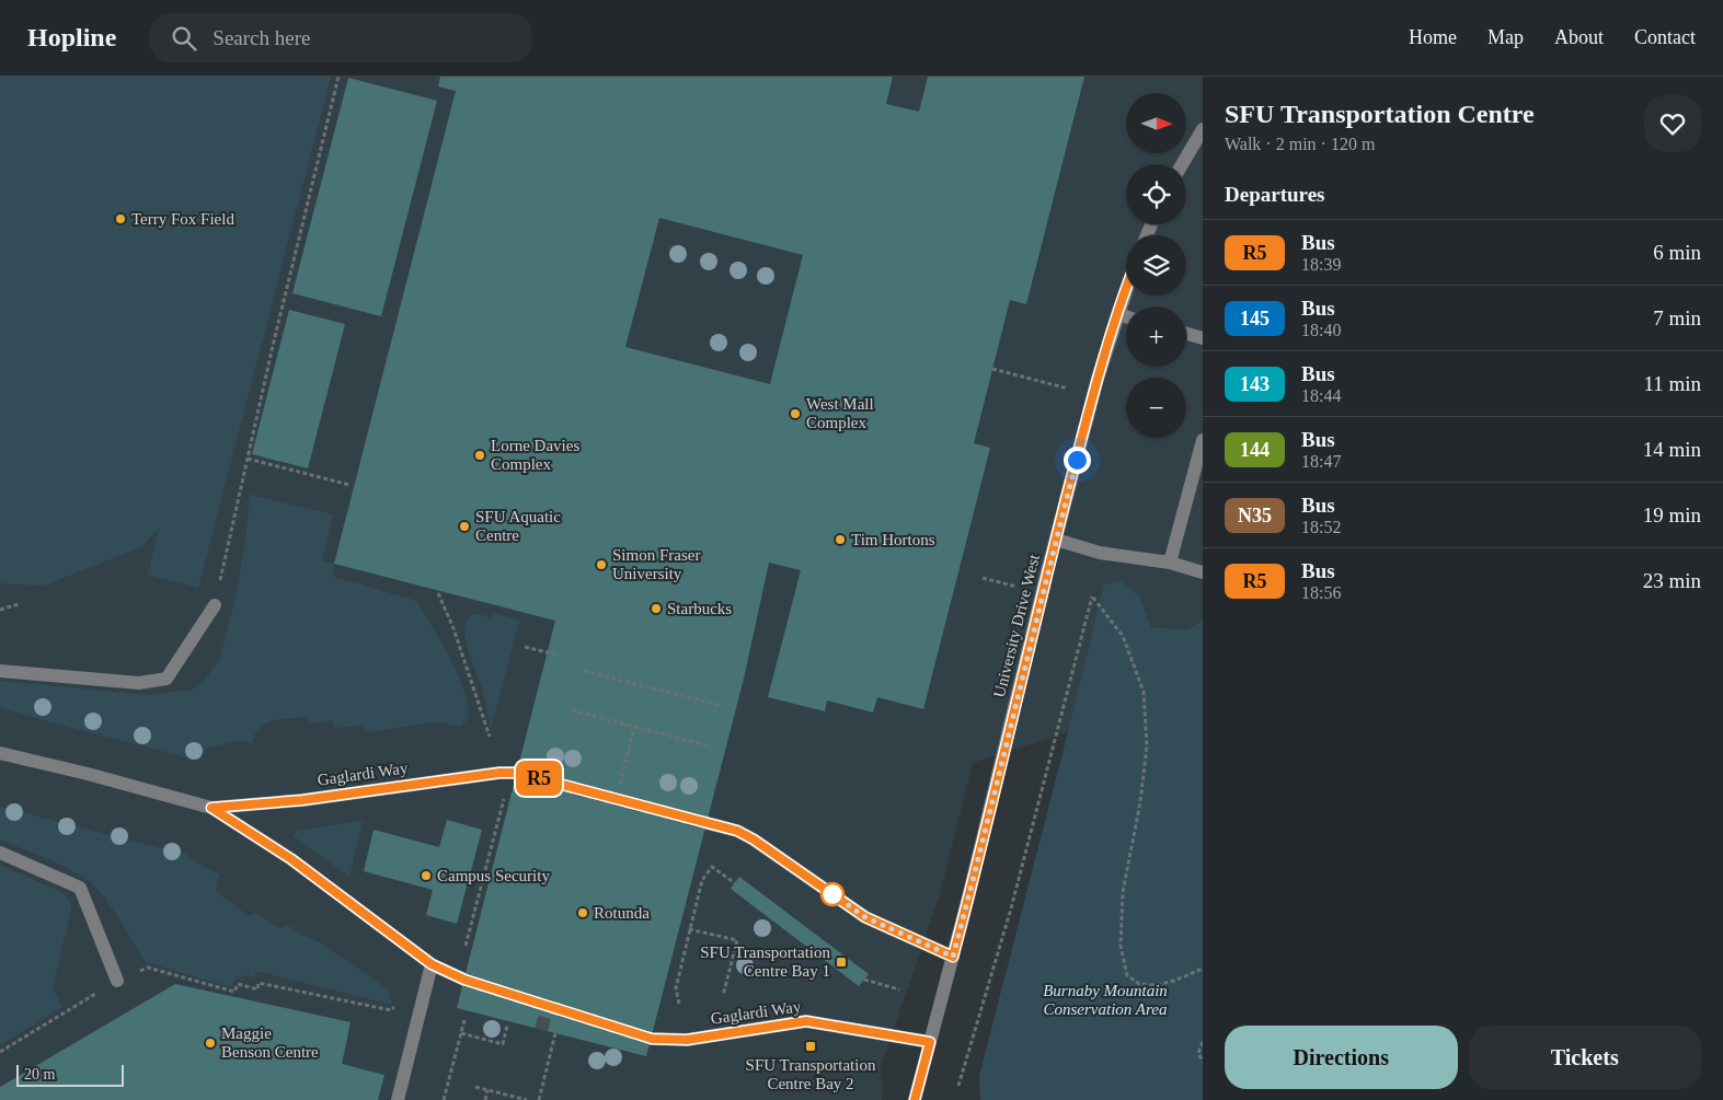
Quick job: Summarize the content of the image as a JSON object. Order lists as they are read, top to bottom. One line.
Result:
{"streets":{"street":["University Drive West","Gaglardi Way"]},"crossings":[["University Drive West","Gaglardi Way"]],"parks":["Burnaby Mountain Conservation Area"],"places":{"other":["Terry Fox Field","West Mall Complex","Lorne Davies Complex","SFU Aquatic Centre","Tim Hortons","Simon Fraser University","Starbucks","Campus Security","Rotunda","Maggie Benson Centre"],"transit":["SFU Transportation Centre Bay 1","SFU Transportation Centre Bay 2"]},"lines":["bus line R5"],"scale_bar":"20 m","north":"right","page":{"header":"Hopline","search":"Search here","nav":["Home","Map","About","Contact"],"on_map":"R5","heading":[["SFU Transportation Centre","Walk · 2 min · 120 m"],"Departures"],"map_buttons":["+","−"],"list":[{"mark":"R5","name":"Bus","note":"18:39","value":"6 min"},{"mark":"145","name":"Bus","note":"18:40","value":"7 min"},{"mark":"143","name":"Bus","note":"18:44","value":"11 min"},{"mark":"144","name":"Bus","note":"18:47","value":"14 min"},{"mark":"N35","name":"Bus","note":"18:52","value":"19 min"},{"mark":"R5","name":"Bus","note":"18:56","value":"23 min"}],"buttons":["Directions","Tickets"],"scale":"20 m"}}
